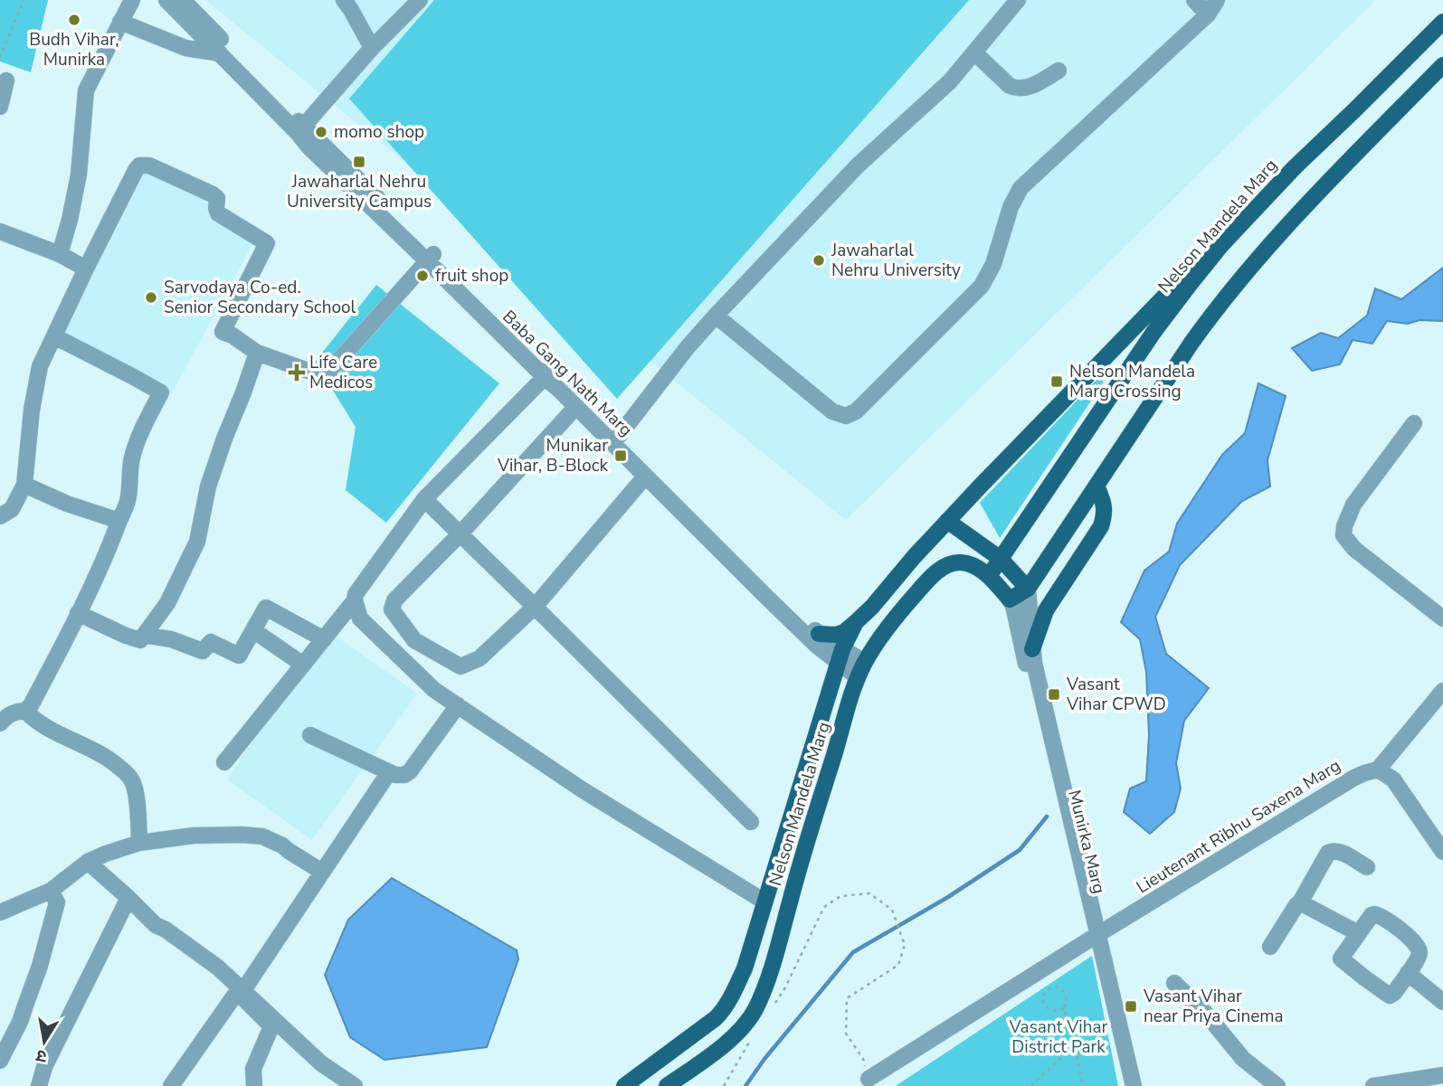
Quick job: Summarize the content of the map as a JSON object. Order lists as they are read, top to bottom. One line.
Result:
{"streets":{"main road":["Nelson Mandela Marg"],"street":["Baba Gang Nath Marg","Lieutenant Ribhu Saxena Marg","Munirka Marg"]},"crossings":[["Nelson Mandela Marg","Baba Gang Nath Marg"],["Nelson Mandela Marg","Munirka Marg"],["Lieutenant Ribhu Saxena Marg","Munirka Marg"]],"parks":["Vasant Vihar District Park"],"places":{"other":["Budh Vihar, Munirka","momo shop","Jawaharlal Nehru University","fruit shop","Sarvodaya Co-ed. Senior Secondary School"],"transit":["Jawaharlal Nehru University Campus","Nelson Mandela Marg Crossing","Munikar Vihar, B-Block","Vasant Vihar CPWD","Vasant Vihar near Priya Cinema"],"health":["Life Care Medicos"]},"north":"bottom"}
